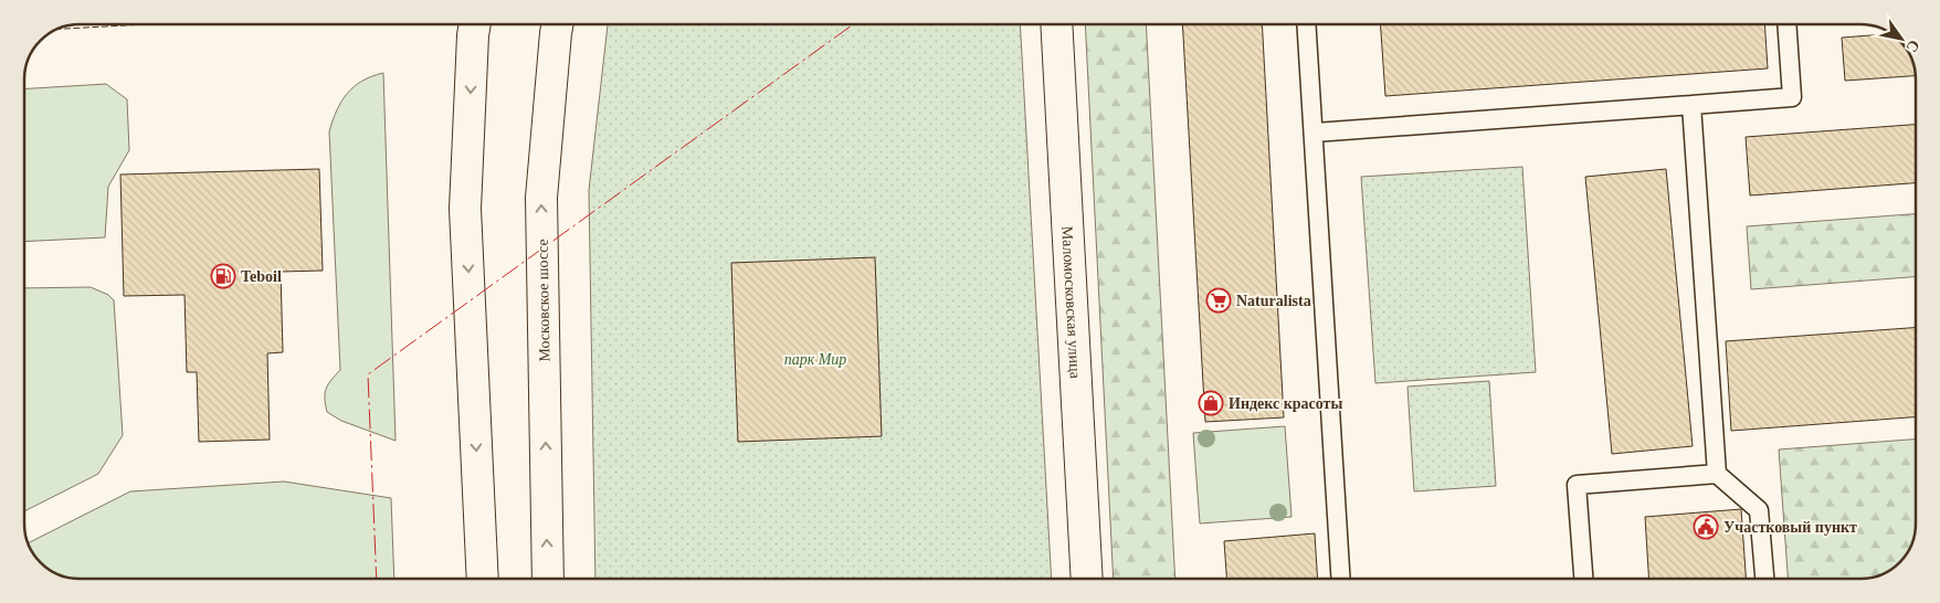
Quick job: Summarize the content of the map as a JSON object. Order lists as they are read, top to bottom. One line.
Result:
{"streets":{"main road":["Московское шоссе","Маломосковская улица"]},"parks":["парк Мир"],"places":{"fuel station":["Teboil"],"supermarket":["Naturalista"],"shop":["Индекс красоты"],"public building":["Участковый пункт"]},"north":"bottom right"}
